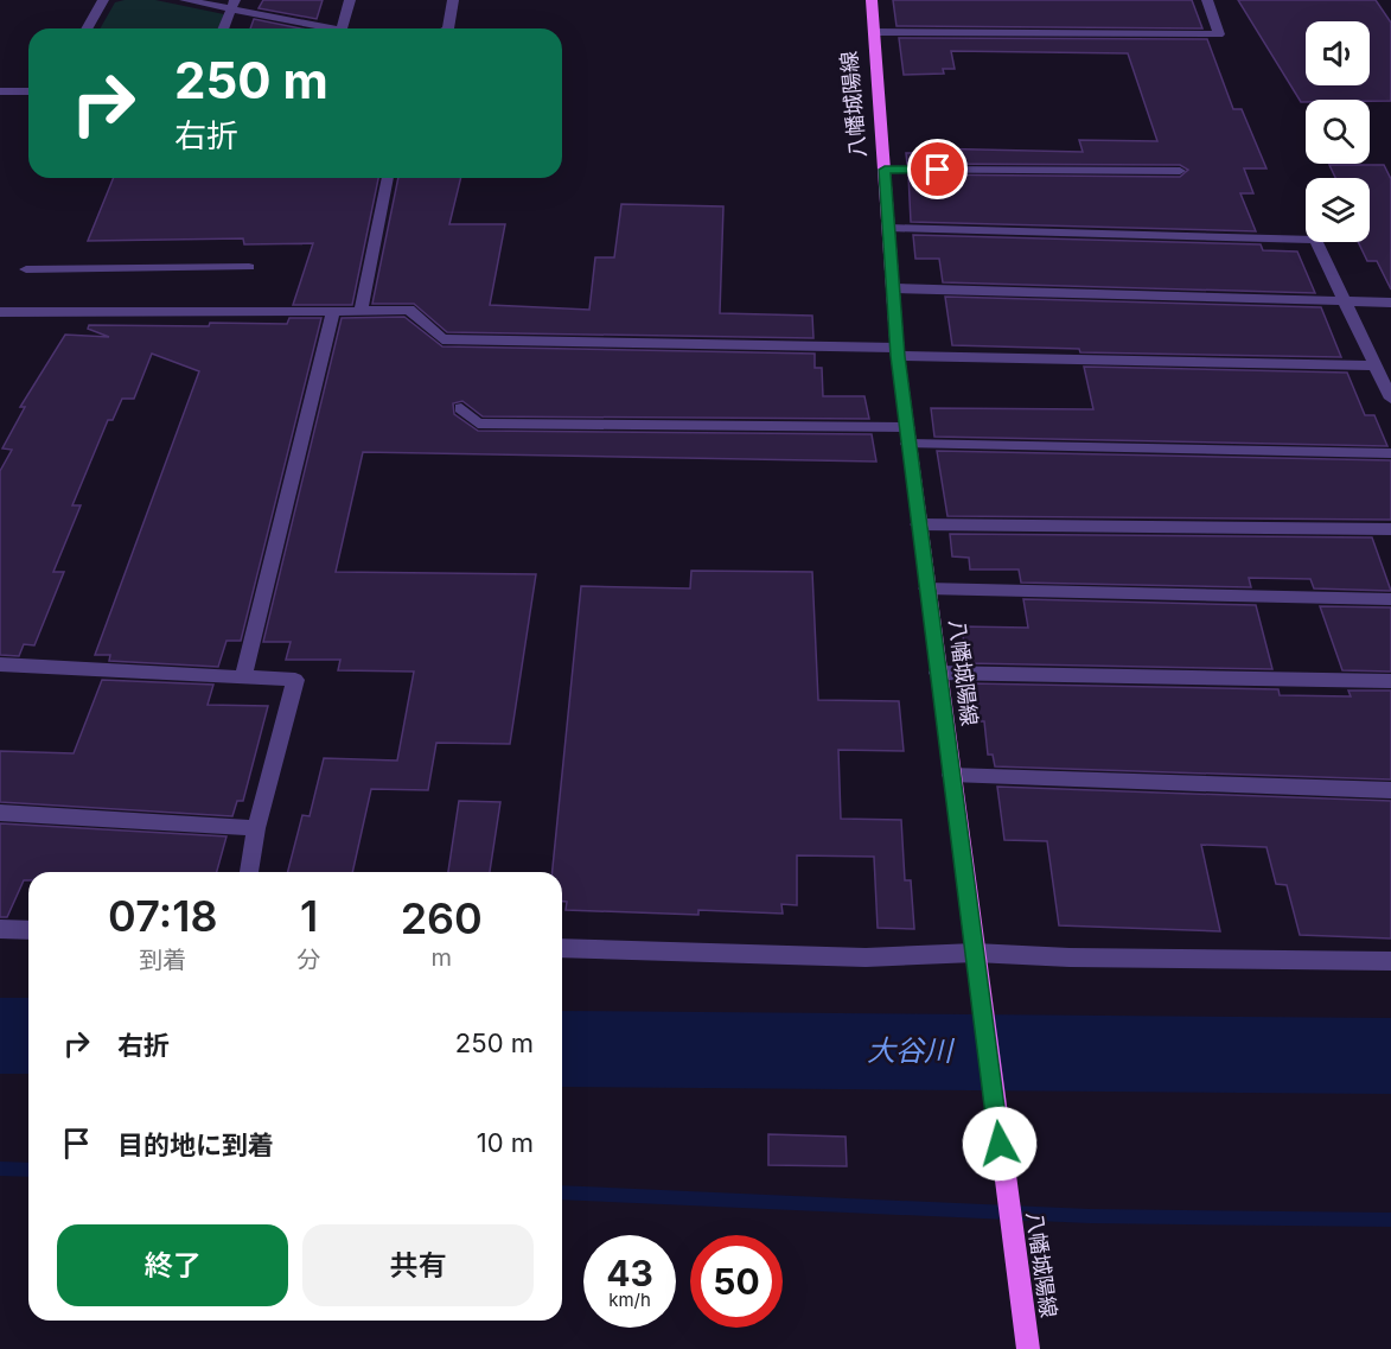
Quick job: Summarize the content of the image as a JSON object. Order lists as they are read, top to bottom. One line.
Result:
{"streets":{"main road":["八幡城陽線"]},"water":["大谷川"],"page":{"turn":["250 m","右折"],"eta":["07:18","到着","1","分","260","m"],"list":[{"name":"右折","value":"250 m"},{"name":"目的地に到着","value":"10 m"}],"buttons":["終了","共有"],"speed":"43 km/h","limit":"50"}}
